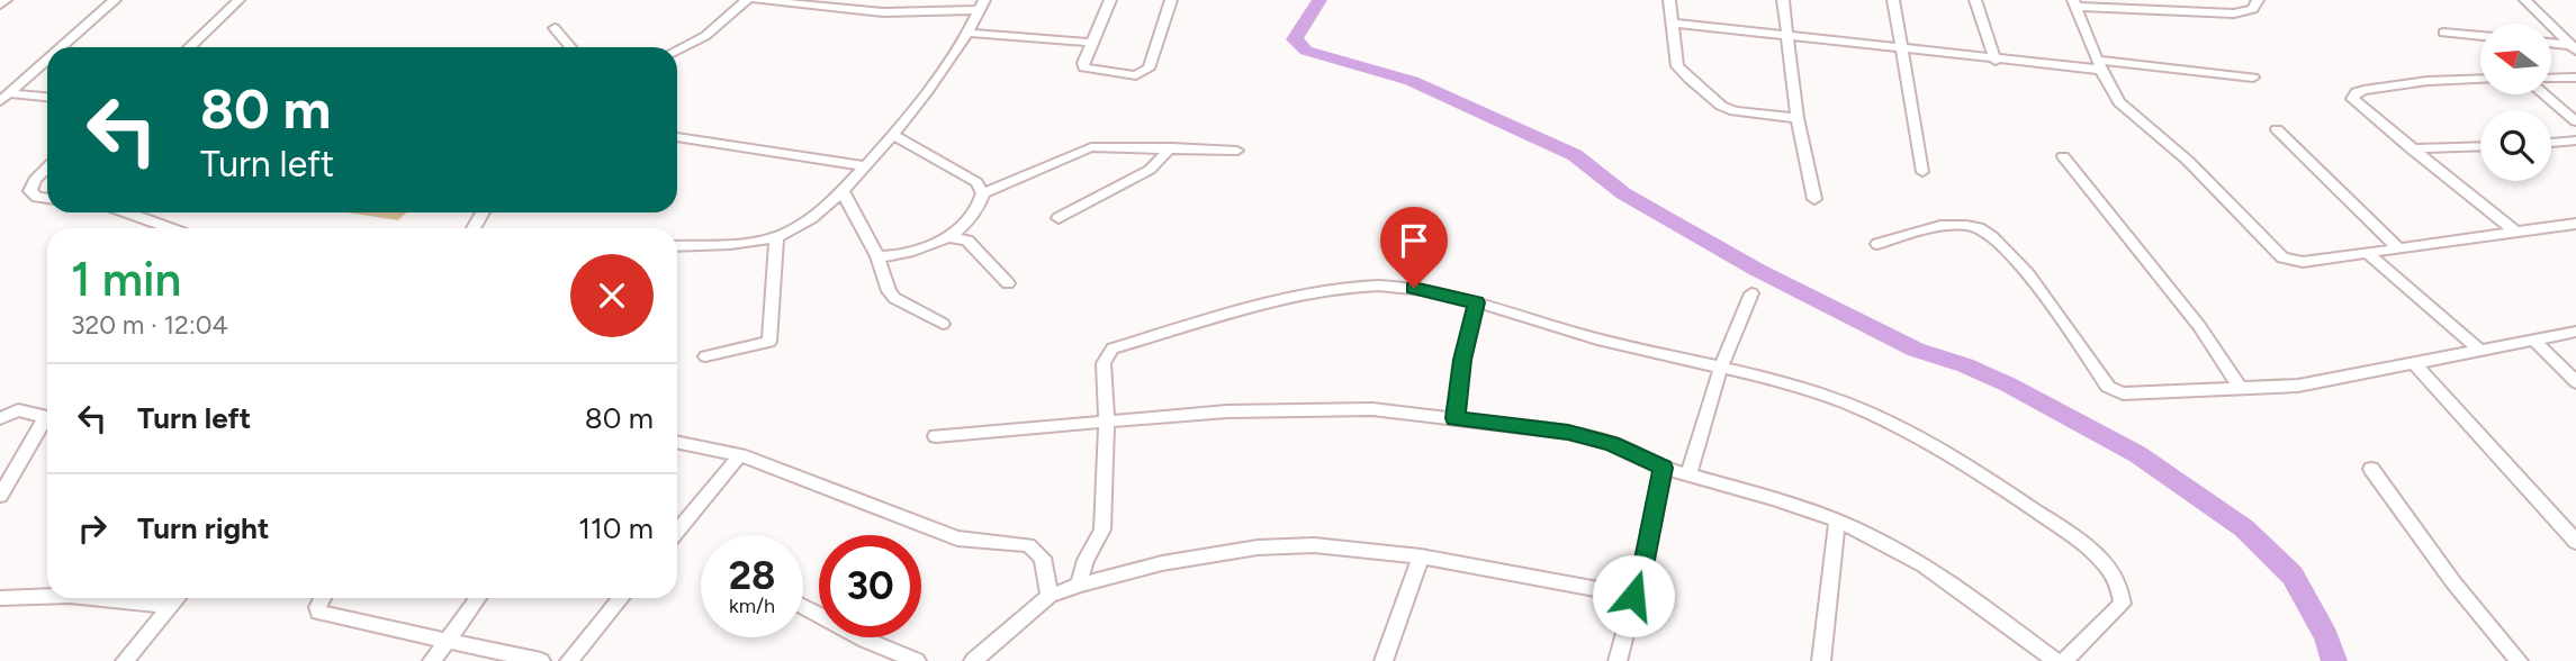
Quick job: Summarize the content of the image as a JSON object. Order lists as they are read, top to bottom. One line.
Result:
{"north":"left","page":{"turn":["80 m","Turn left"],"heading":["1 min","320 m · 12:04"],"list":[{"name":"Turn left","value":"80 m"},{"name":"Turn right","value":"110 m"}],"speed":"28 km/h","limit":"30"}}
